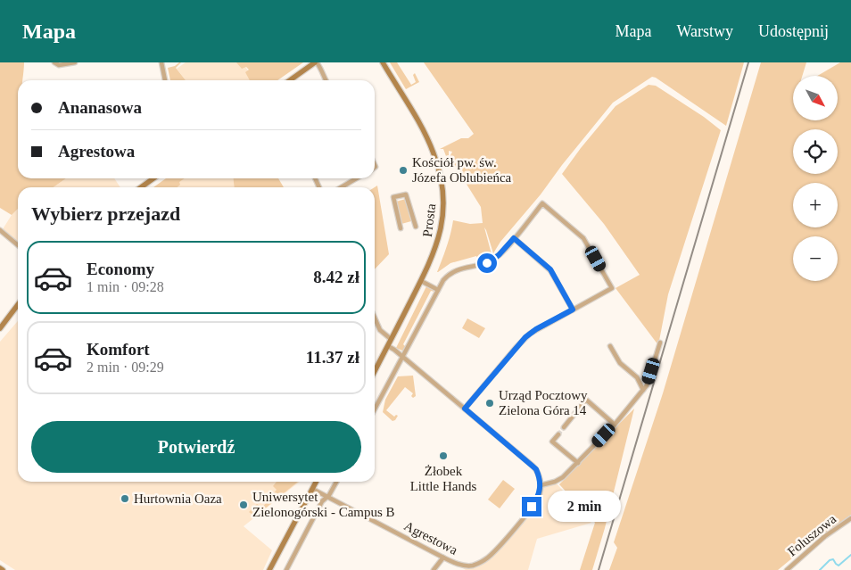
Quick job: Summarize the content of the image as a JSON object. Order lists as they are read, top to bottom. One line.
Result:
{"streets":{"street":["Prosta","Foluszowa","Agrestowa"]},"places":["Kościół pw. św. Józefa Oblubieńca","Urząd Pocztowy Zielona Góra 14","Żłobek Little Hands","Hurtownia Oaza","Uniwersytet Zielonogórski - Campus B"],"north":"bottom right","page":{"header":"Mapa","nav":["Mapa","Warstwy","Udostępnij"],"map_buttons":["+","−"],"banner":["Ananasowa","Agrestowa"],"heading":"Wybierz przejazd","list":[{"name":"Economy","note":"1 min · 09:28","value":"8.42 zł"},{"name":"Komfort","note":"2 min · 09:29","value":"11.37 zł"}],"buttons":"Potwierdź","bubble":"2 min"}}
